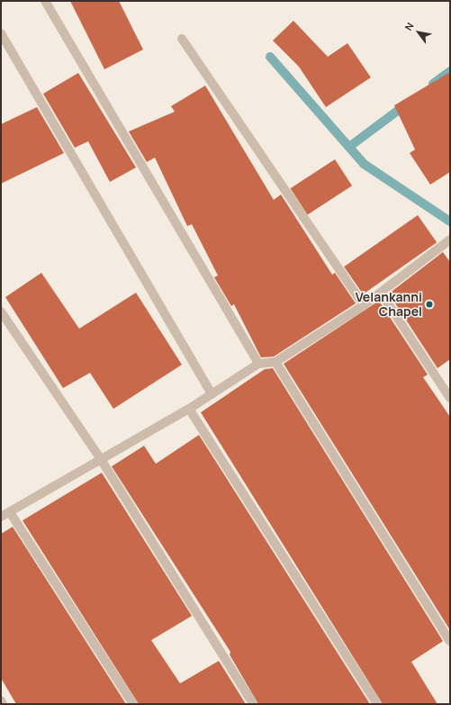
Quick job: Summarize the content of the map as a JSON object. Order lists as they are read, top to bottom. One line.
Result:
{"places":["Velankanni Chapel"],"north":"top left"}
